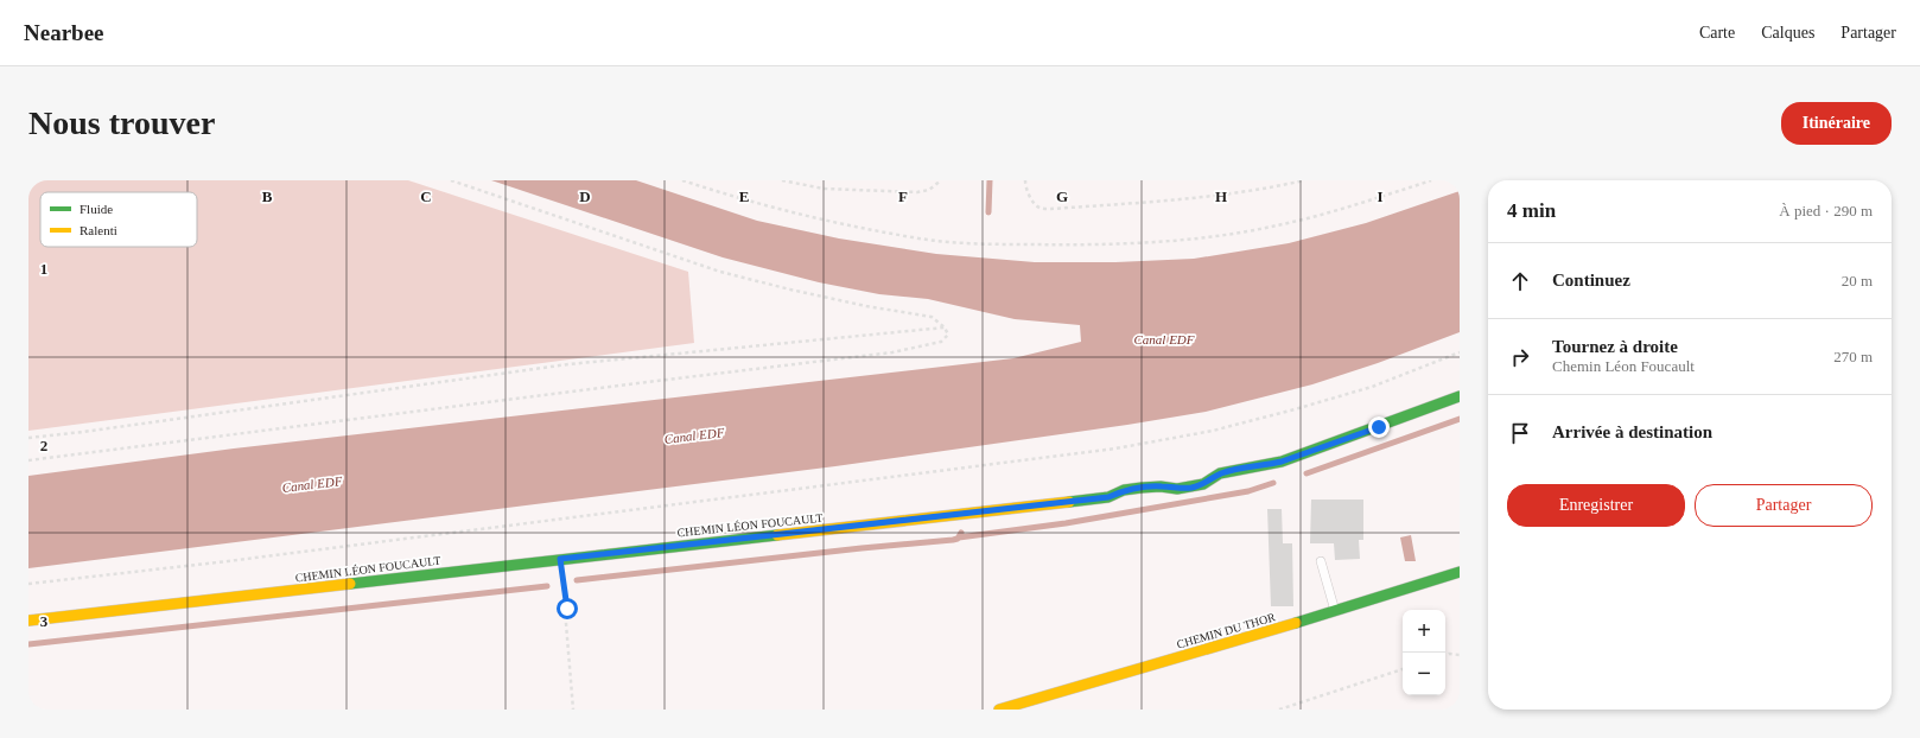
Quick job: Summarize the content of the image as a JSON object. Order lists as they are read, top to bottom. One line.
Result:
{"streets":{"main road":["CHEMIN LÉON FOUCAULT","CHEMIN DU THOR"]},"water":["Canal EDF"],"legend":["Fluide","Ralenti"],"page":{"header":"Nearbee","nav":["Carte","Calques","Partager"],"buttons":["Itinéraire",["Enregistrer","Partager"]],"title":"Nous trouver","heading":["4 min","À pied · 290 m"],"list":[["Continuez","20 m"],["Tournez à droite","Chemin Léon Foucault","270 m"],"Arrivée à destination"],"map_buttons":["+","−"]},"grid":{"columns":["B","C","D","E","F","G","H","I"],"rows":["1","2","3"]}}
